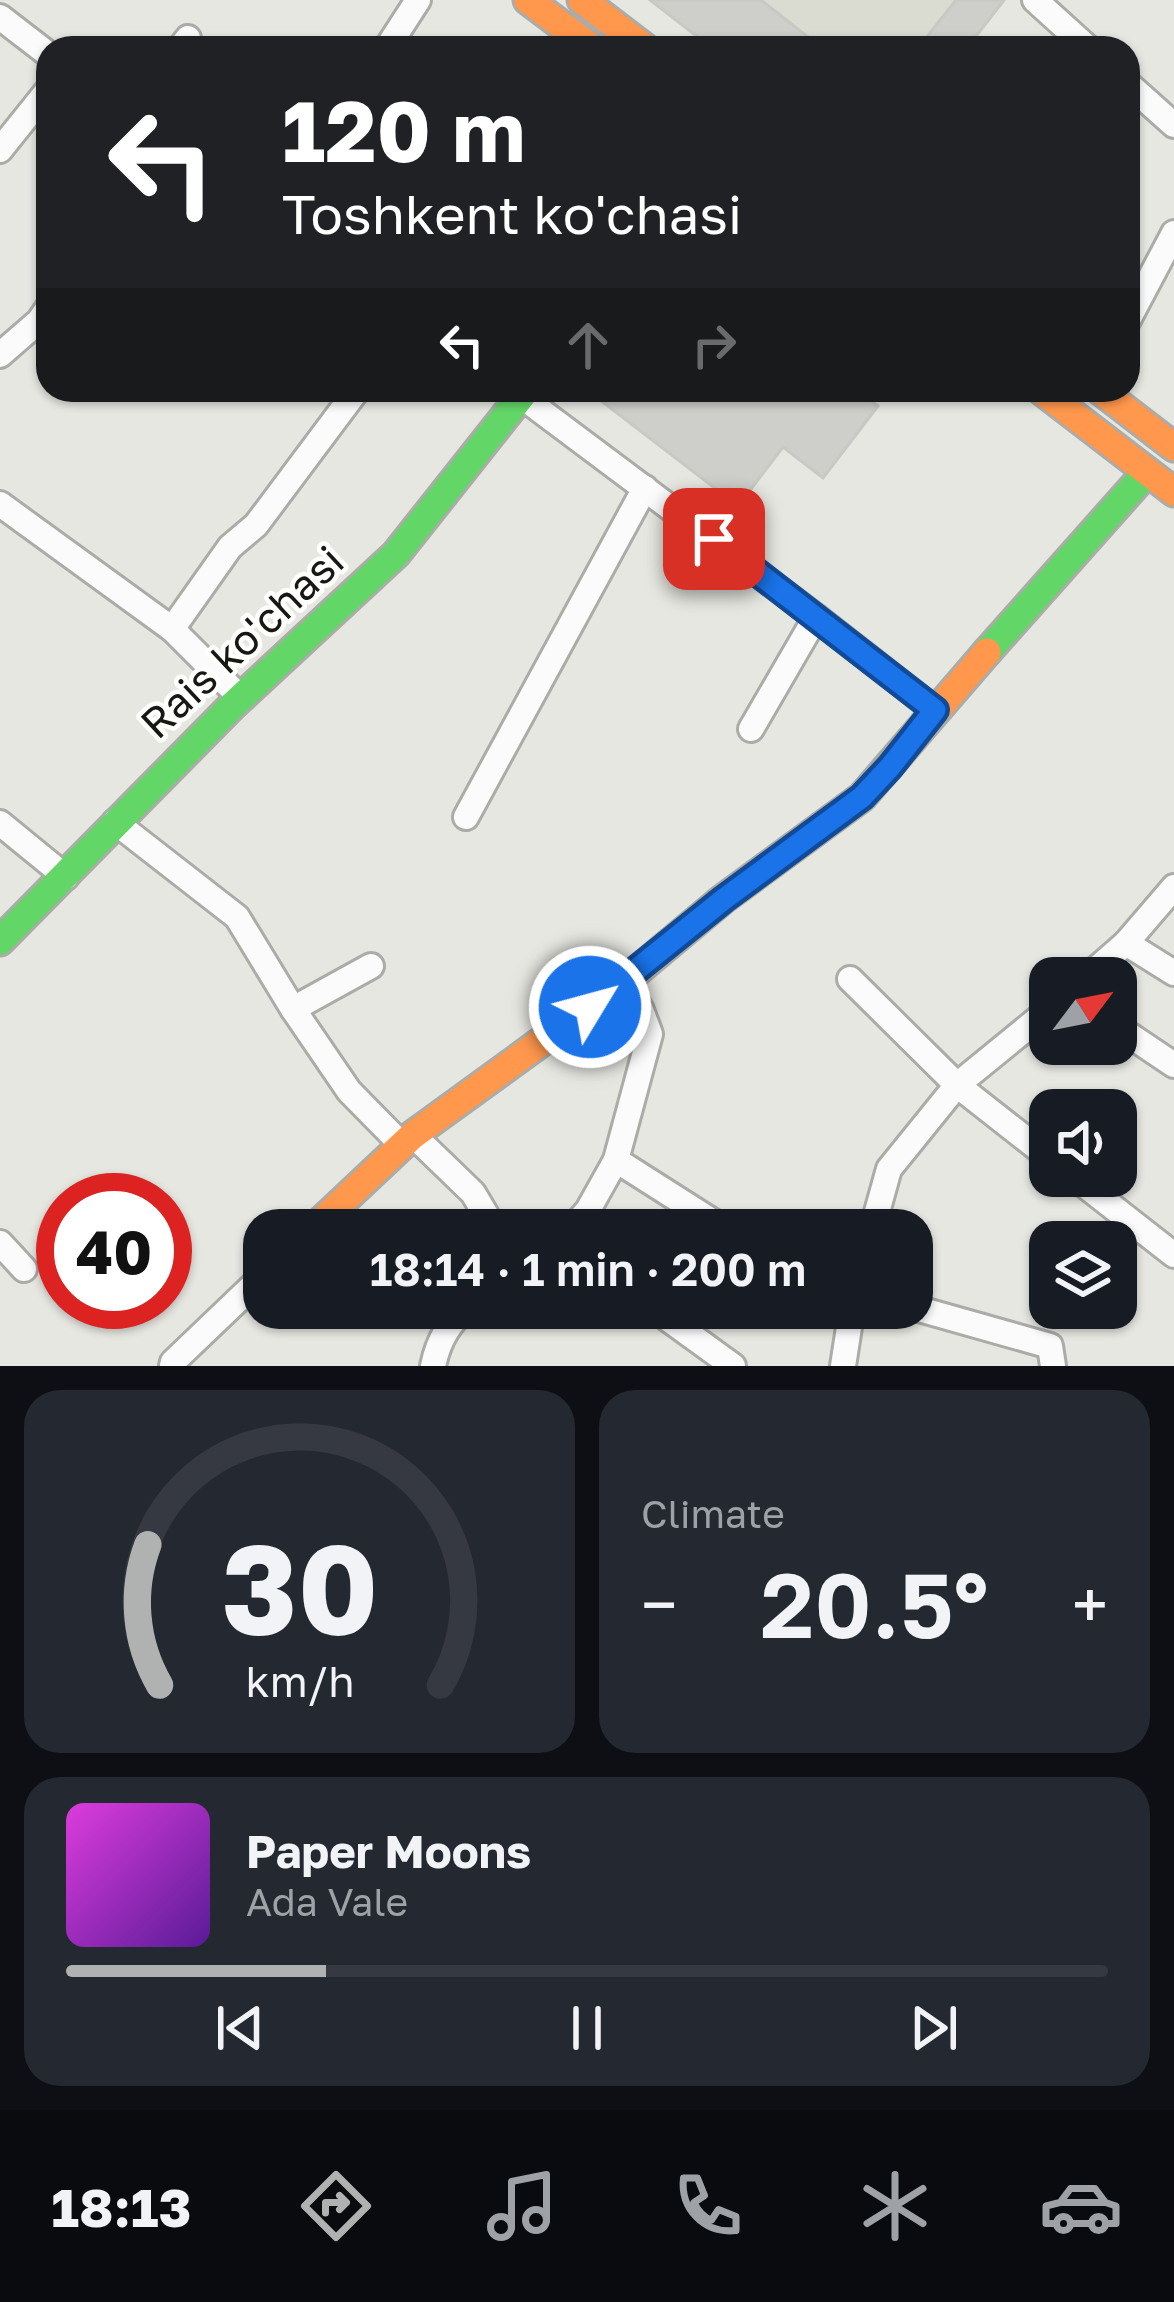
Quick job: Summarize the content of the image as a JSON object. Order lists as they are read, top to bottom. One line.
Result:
{"streets":{"street":["Rais ko'chasi"]},"north":"top right","page":{"turn":["120 m","Toshkent ko'chasi"],"limit":"40","trip":"18:14 · 1 min · 200 m","tile":"Climate","heat":["−","20.5°","+"],"song":["Paper Moons","Ada Vale"],"tabs":"18:13","gauge":["30","km/h"]}}
